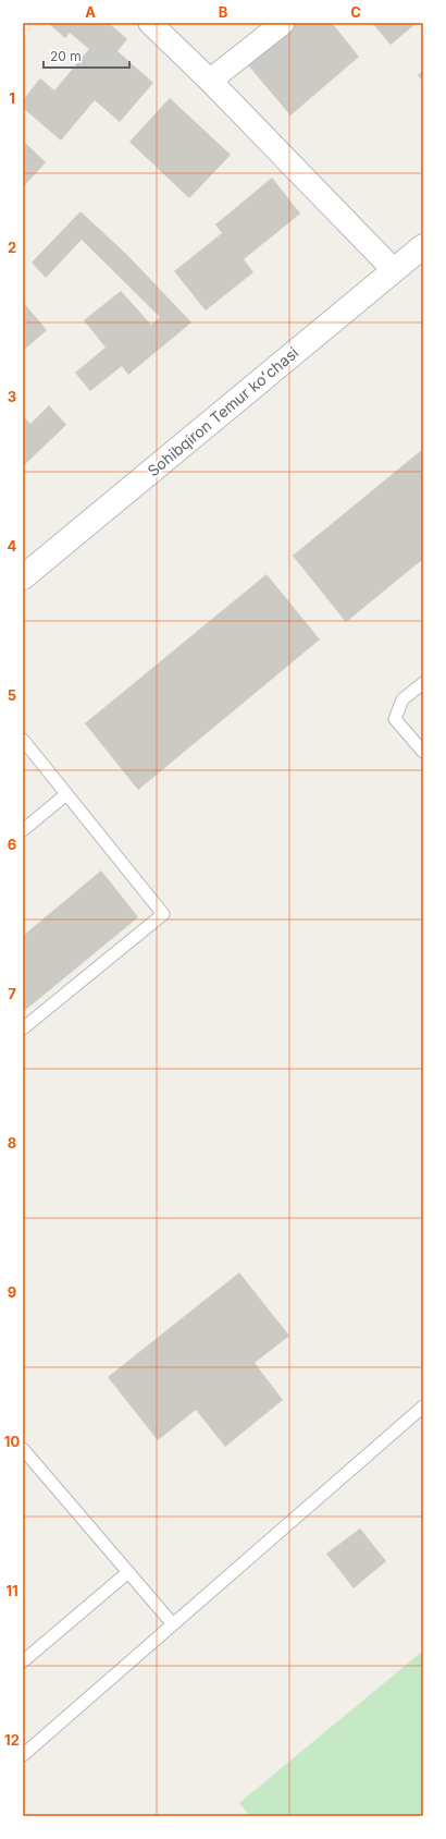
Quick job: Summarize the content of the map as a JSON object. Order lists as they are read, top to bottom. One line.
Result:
{"streets":{"main road":["Sohibqiron Temur koʻchasi"]},"scale_bar":"20 m","grid":{"columns":["A","B","C"],"rows":["1","2","3","4","5","6","7","8","9","10","11","12"]}}
